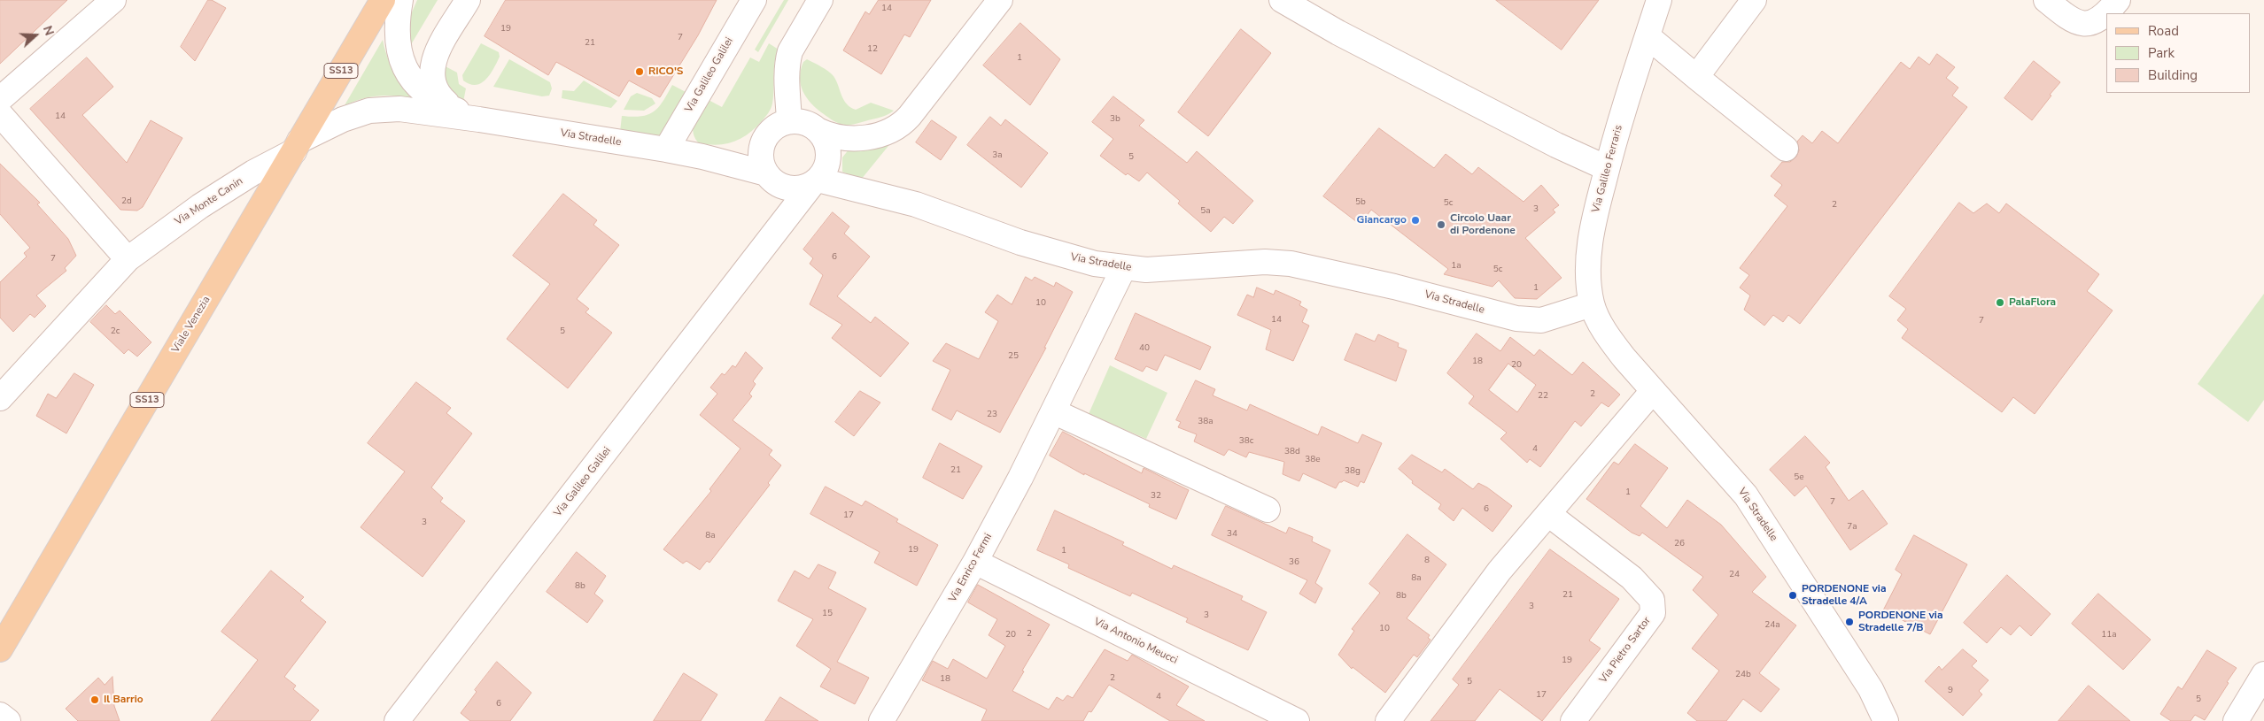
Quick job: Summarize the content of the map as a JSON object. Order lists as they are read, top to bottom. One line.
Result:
{"streets":{"main road":["SS13","Viale Venezia"],"street":["Via Galileo Galilei","Via Stradelle","Via Galileo Ferraris","Via Monte Canin","Via Enrico Fermi","Via Antonio Meucci","Via Pietro Sartor"]},"crossings":[["Via Galileo Galilei","Via Stradelle"],["Via Stradelle","Via Galileo Ferraris"],["Via Stradelle","Via Monte Canin"],["Via Stradelle","Viale Venezia"],["Via Stradelle","Via Enrico Fermi"],["Via Monte Canin","Viale Venezia"],["Via Enrico Fermi","Via Antonio Meucci"]],"places":["RICO'S","Giancargo","Circolo Uaar di Pordenone","PalaFlora","PORDENONE via Stradelle 4/A","PORDENONE via Stradelle 7/B","Il Barrio"],"house_numbers":["14","19","7","21","12","1","14","3b","3a","5","2d","5b","5c","2","3","5a","6","7","1a","5c","1","10","14","7","2c","5","40","25","18","20","2","22","23","38a","38c","4","38d","38e","21","38g","5e","1","32","7","6","17","3","7a","34","8a","26","19","1","8","36","24","8a","8b","21","8b","3","15","3","24a","10","2","20","11a","19","24b","2","18","5","9","17","4","5","6"],"legend":["Road","Park","Building"],"north":"right"}
